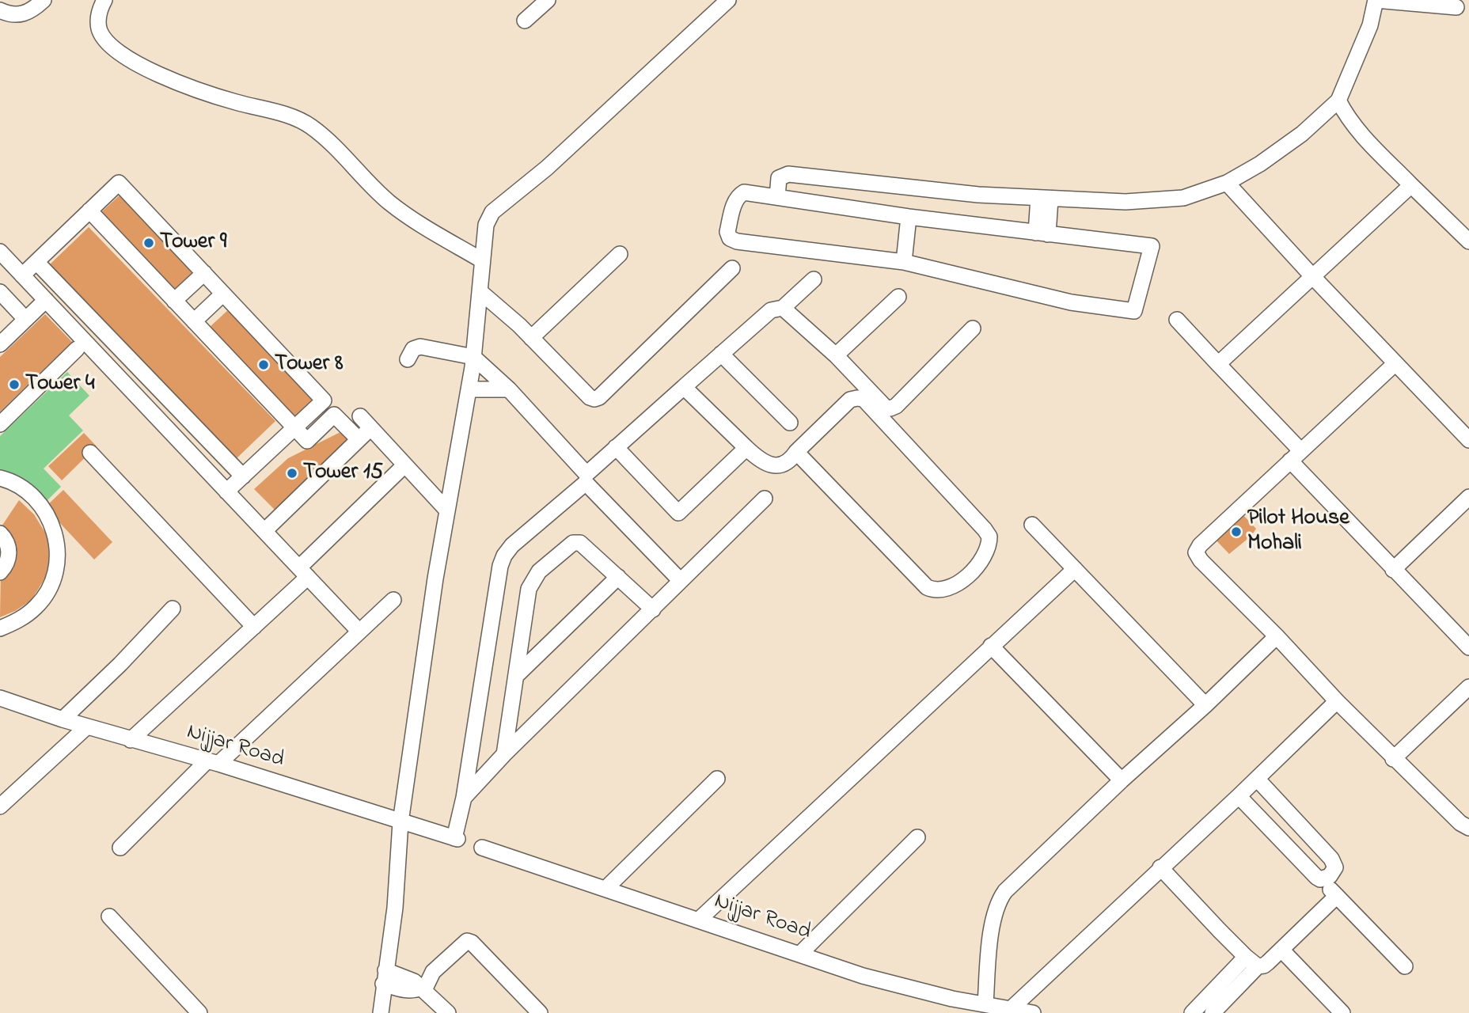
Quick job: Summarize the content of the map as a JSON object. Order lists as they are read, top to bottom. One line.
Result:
{"streets":{"street":["Nijjar Road"]},"places":["Tower 9","Tower 8","Tower 4","Tower 15","Pilot House Mohali"]}
